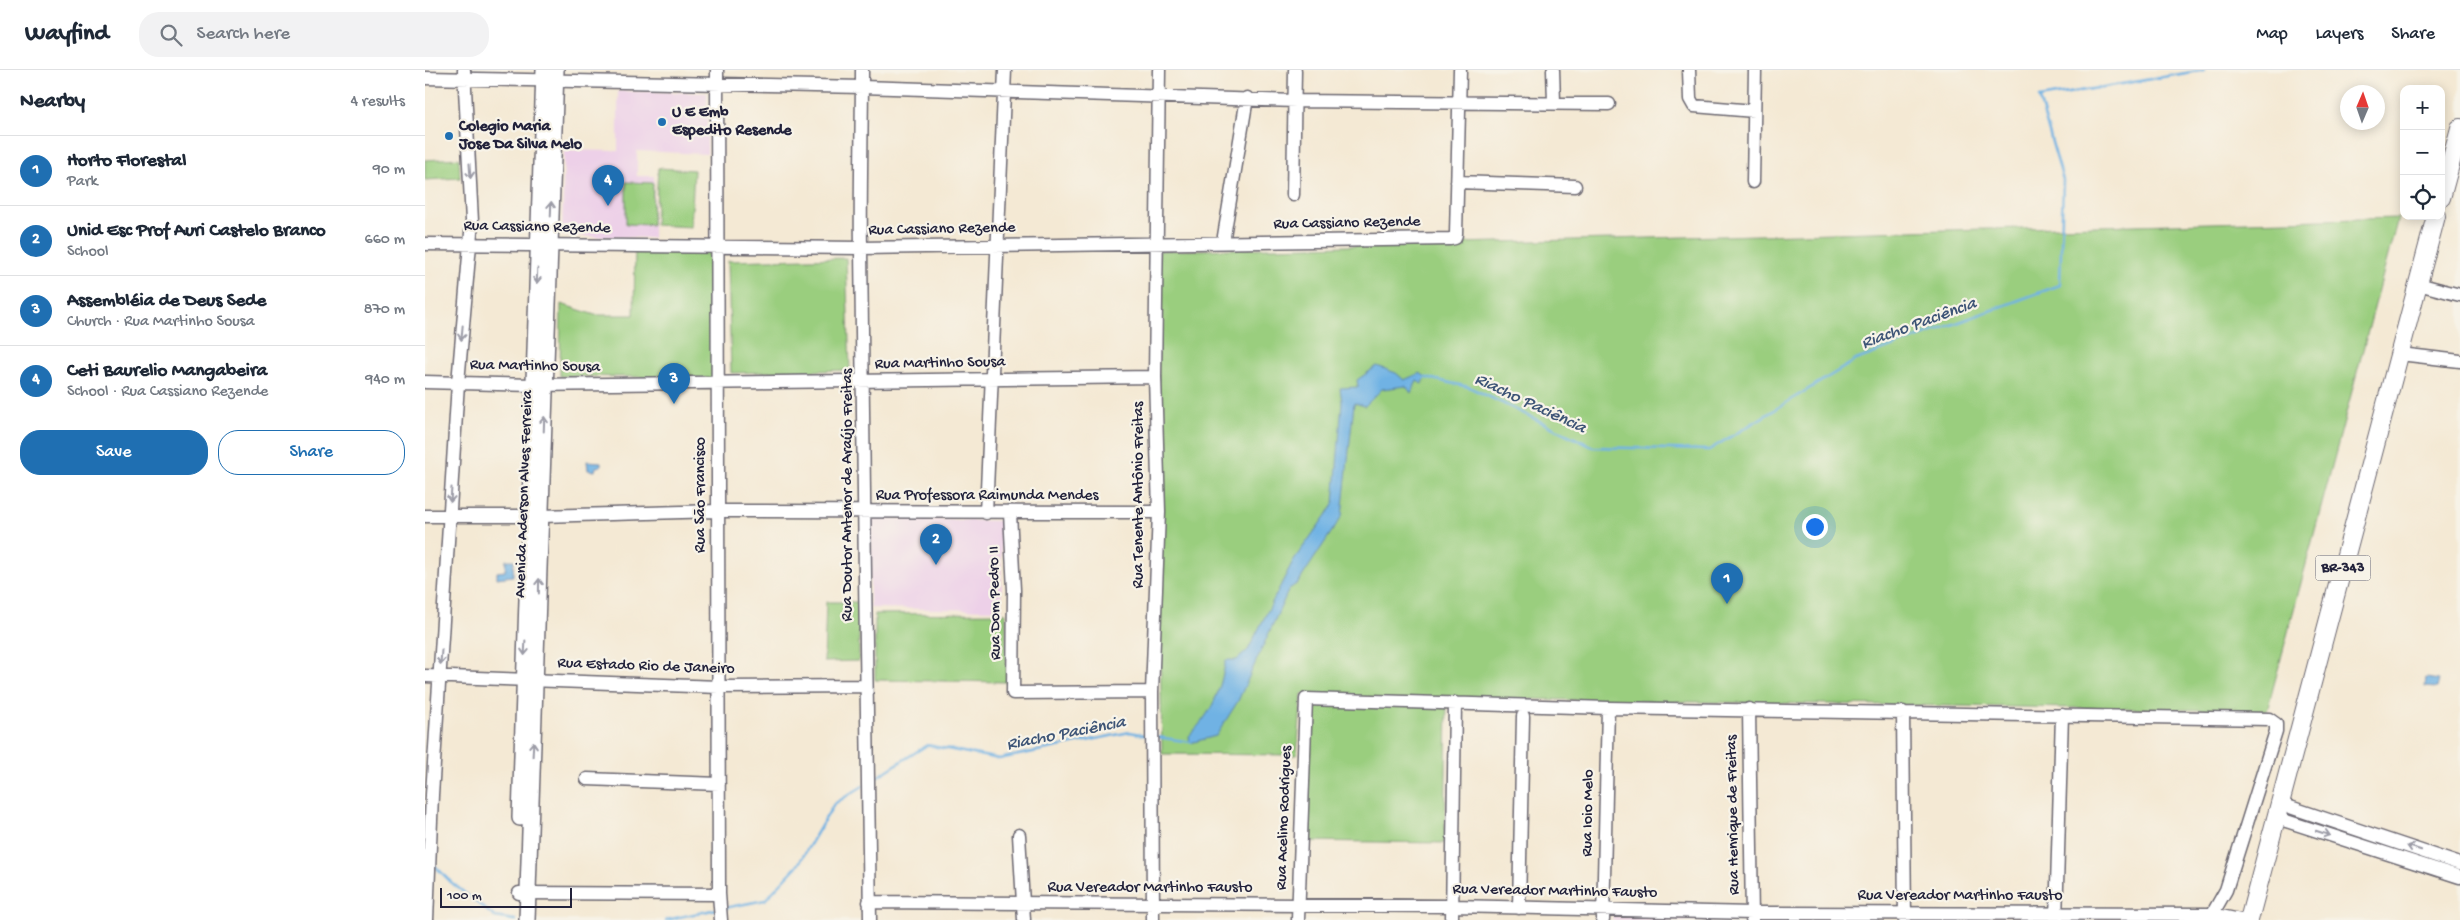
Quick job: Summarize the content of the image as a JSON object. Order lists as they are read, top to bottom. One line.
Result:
{"streets":{"highway":["BR-343"],"main road":["Avenida Aderson Alves Ferreira"],"street":["Rua Cassiano Rezende","Rua Martinho Sousa","Rua São Francisco","Rua Doutor Antenor de Araújo Freitas","Rua Tenente Antônio Freitas","Rua Professora Raimunda Mendes","Rua Dom Pedro II","Rua Estado Rio de Janeiro","Rua Ioio Melo","Rua Henrique de Freitas","Rua Acelino Rodrigues","Rua Vereador Martinho Fausto"]},"crossings":[["Rua Cassiano Rezende","Avenida Aderson Alves Ferreira"],["Rua Cassiano Rezende","Rua São Francisco"],["Rua Cassiano Rezende","Rua Doutor Antenor de Araújo Freitas"],["Rua Cassiano Rezende","Rua Tenente Antônio Freitas"],["Rua Martinho Sousa","Avenida Aderson Alves Ferreira"],["Rua Martinho Sousa","Rua São Francisco"],["Rua Martinho Sousa","Rua Doutor Antenor de Araújo Freitas"],["Rua Martinho Sousa","Rua Tenente Antônio Freitas"],["Avenida Aderson Alves Ferreira","Rua Professora Raimunda Mendes"],["Avenida Aderson Alves Ferreira","Rua Estado Rio de Janeiro"],["Rua São Francisco","Rua Professora Raimunda Mendes"],["Rua São Francisco","Rua Estado Rio de Janeiro"],["Rua Doutor Antenor de Araújo Freitas","Rua Professora Raimunda Mendes"],["Rua Doutor Antenor de Araújo Freitas","Rua Estado Rio de Janeiro"],["Rua Doutor Antenor de Araújo Freitas","Rua Vereador Martinho Fausto"],["Rua Tenente Antônio Freitas","Rua Professora Raimunda Mendes"],["Rua Tenente Antônio Freitas","Rua Dom Pedro II"],["Rua Tenente Antônio Freitas","Rua Vereador Martinho Fausto"],["Rua Professora Raimunda Mendes","Rua Dom Pedro II"],["Rua Ioio Melo","Rua Vereador Martinho Fausto"],["Rua Henrique de Freitas","Rua Vereador Martinho Fausto"],["Rua Acelino Rodrigues","Rua Vereador Martinho Fausto"]],"water":["Riacho Paciência"],"places":["U E Emb Espedito Resende","Colegio Maria Jose Da Silva Melo"],"scale_bar":"100 m","north":"top","page":{"header":"Wayfind","search":"Search here","nav":["Map","Layers","Share"],"heading":["Nearby","4 results"],"map_buttons":["+","−"],"list":[{"mark":"1","name":"Horto Florestal","note":"Park","value":"90 m"},{"mark":"2","name":"Unid Esc Prof Auri Castelo Branco","note":"School","value":"660 m"},{"mark":"3","name":"Assembléia de Deus Sede","note":"Church · Rua Martinho Sousa","value":"870 m"},{"mark":"4","name":"Ceti Baurelio Mangabeira","note":"School · Rua Cassiano Rezende","value":"940 m"}],"pins":["4","3","2","1"],"buttons":["Save","Share"],"scale":"100 m"}}
